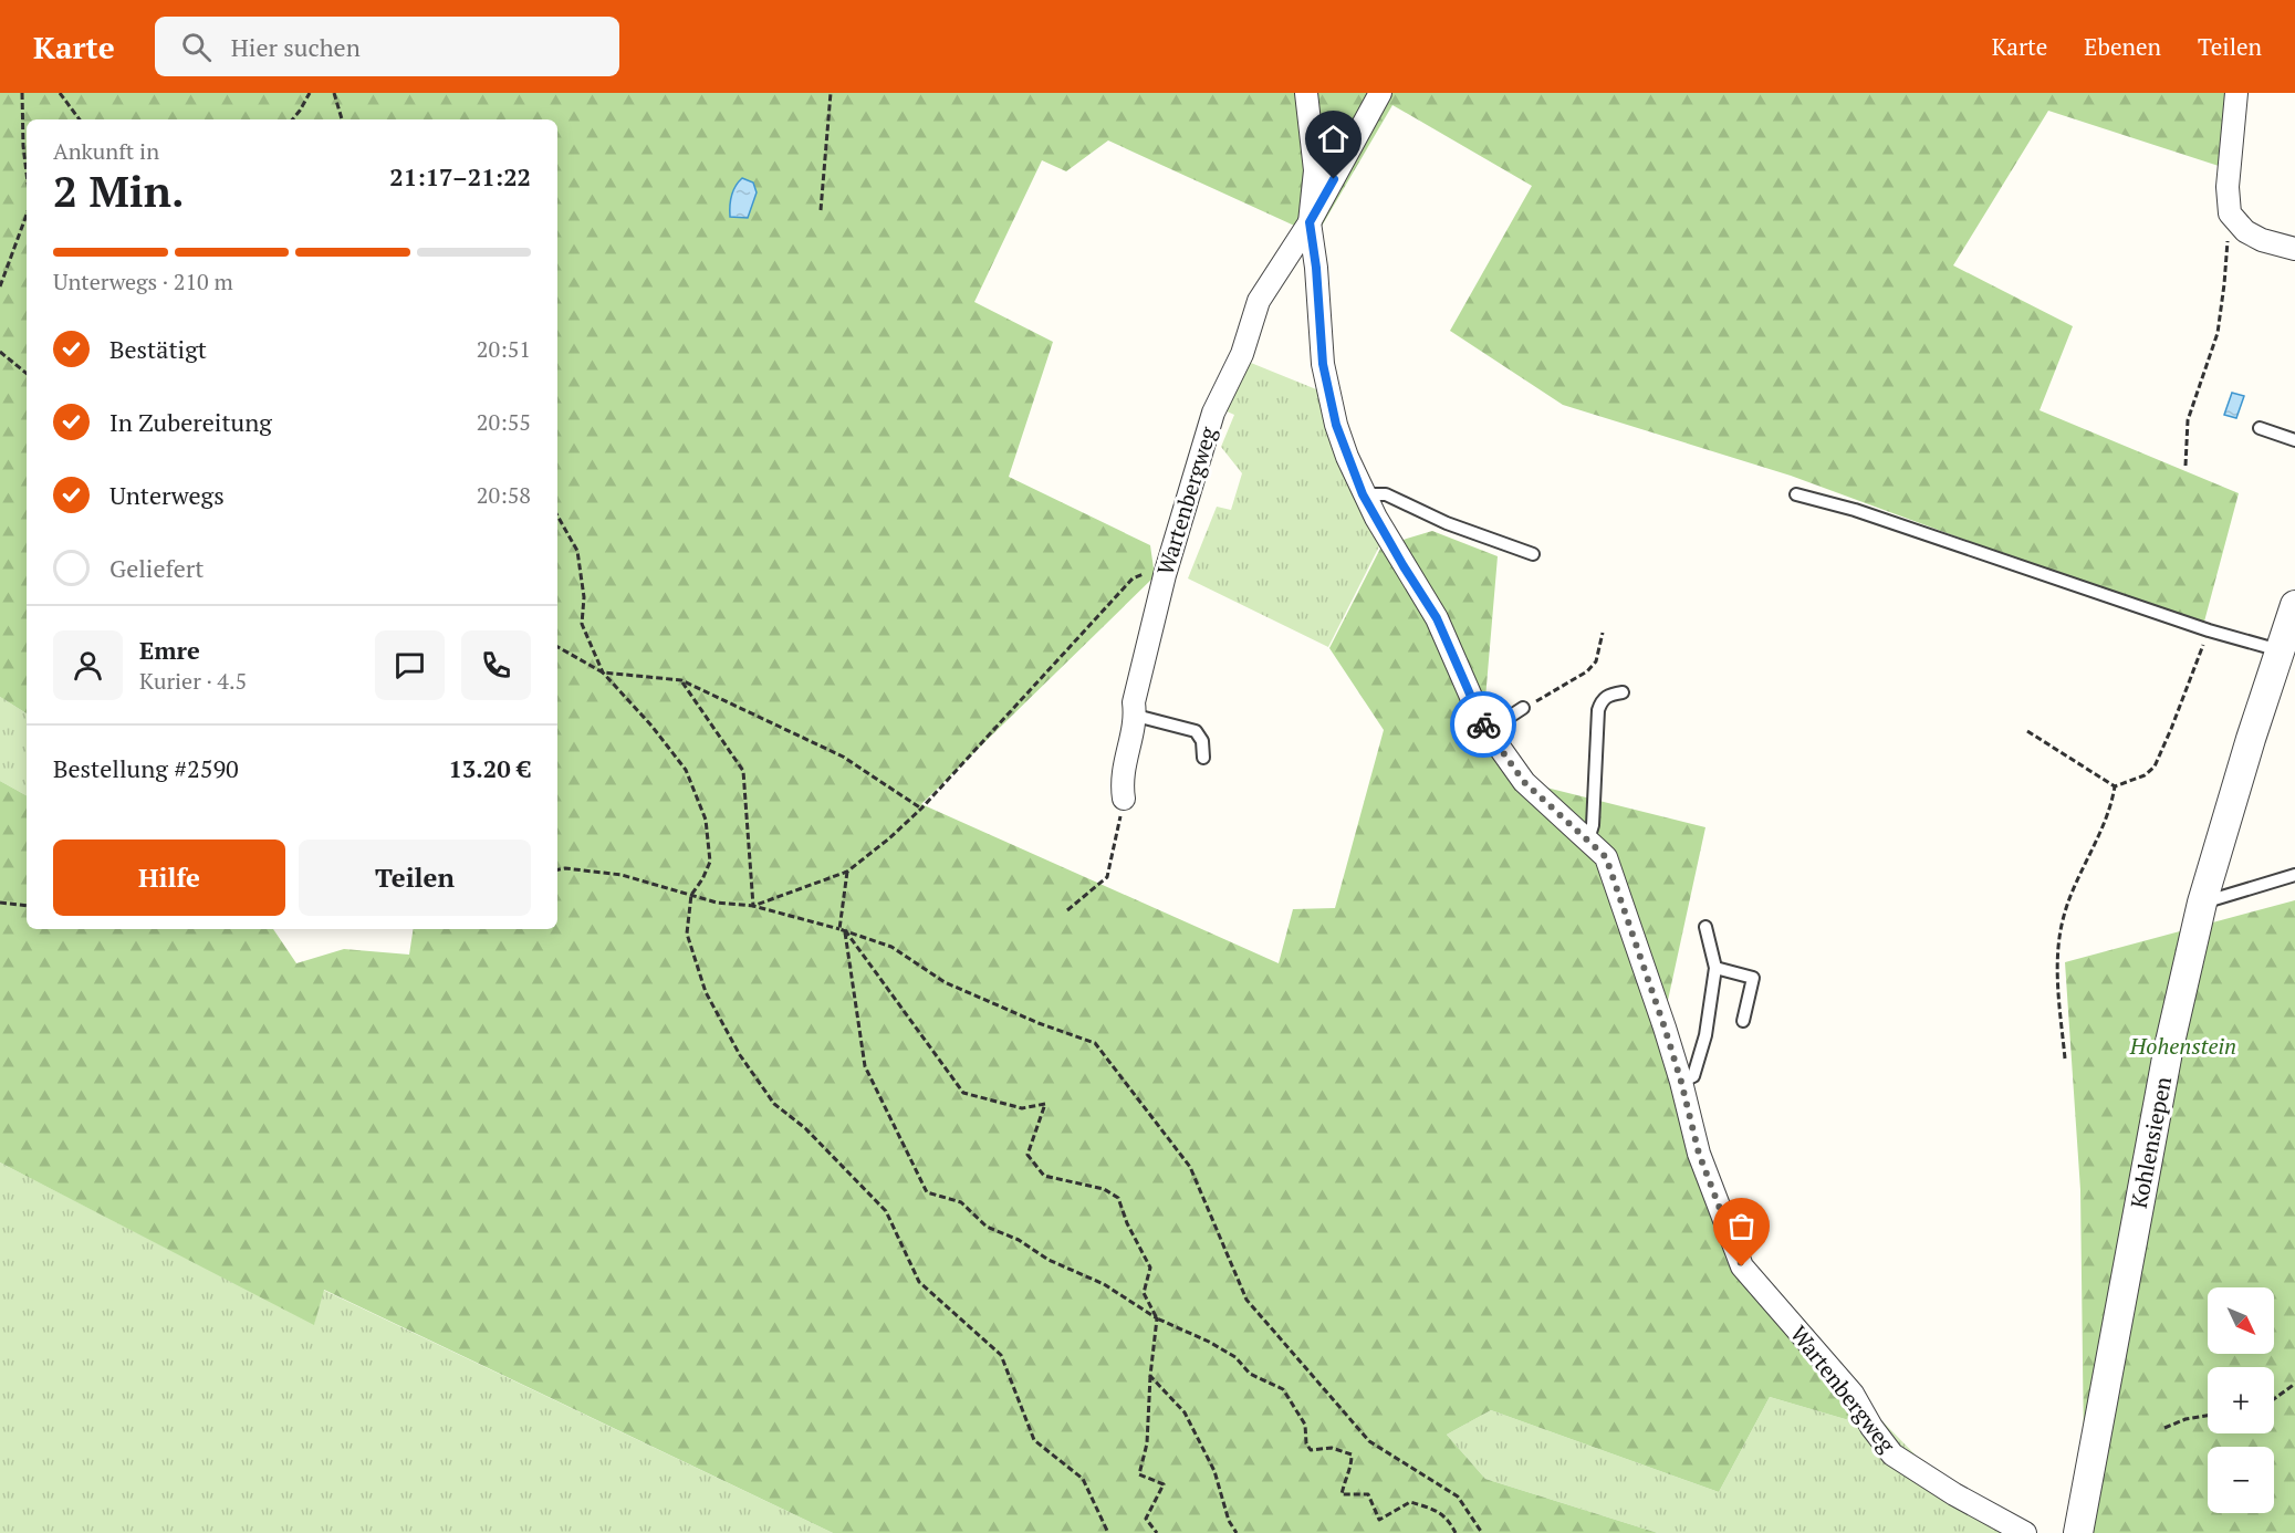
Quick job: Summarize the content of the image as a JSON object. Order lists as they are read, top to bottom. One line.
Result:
{"streets":{"street":["Wartenbergweg","Kohlensiepen"]},"parks":["Hohenstein"],"north":"bottom right","page":{"header":"Karte","search":"Hier suchen","nav":["Karte","Ebenen","Teilen"],"heading":["2 Min.","Ankunft in","21:17–21:22"],"panel":["Emre","Kurier · 4.5","Bestellung #2590","13.20 €"],"bar":"Unterwegs · 210 m","list":[["Bestätigt","20:51"],["In Zubereitung","20:55"],["Unterwegs","20:58"],"Geliefert"],"buttons":["Hilfe","Teilen"],"map_buttons":["+","−"]}}
